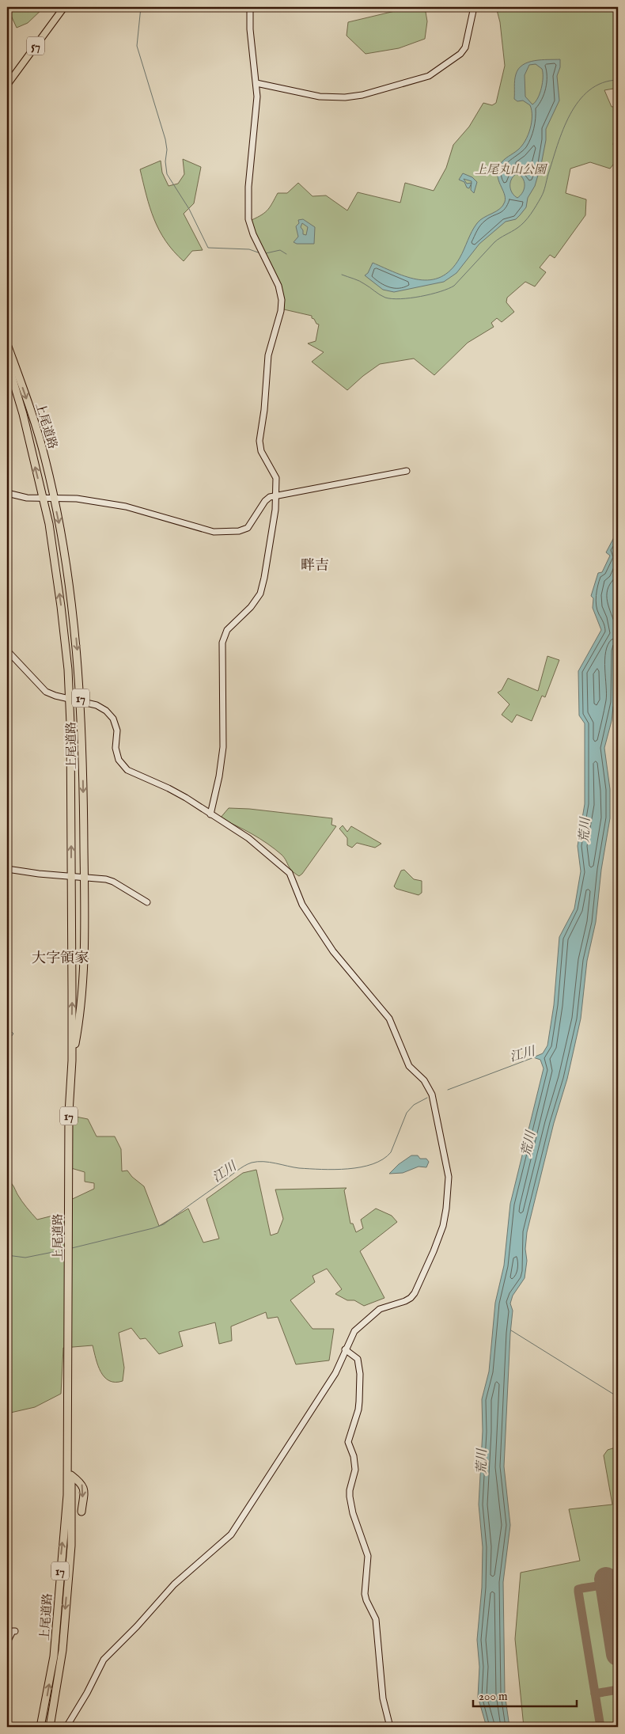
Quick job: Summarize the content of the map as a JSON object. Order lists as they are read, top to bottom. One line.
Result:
{"streets":{"highway":["上尾道路","17"],"main road":["57"]},"districts":["畔吉","大字領家"],"water":["荒川","江川"],"parks":["上尾丸山公園"],"scale_bar":"200 m"}
